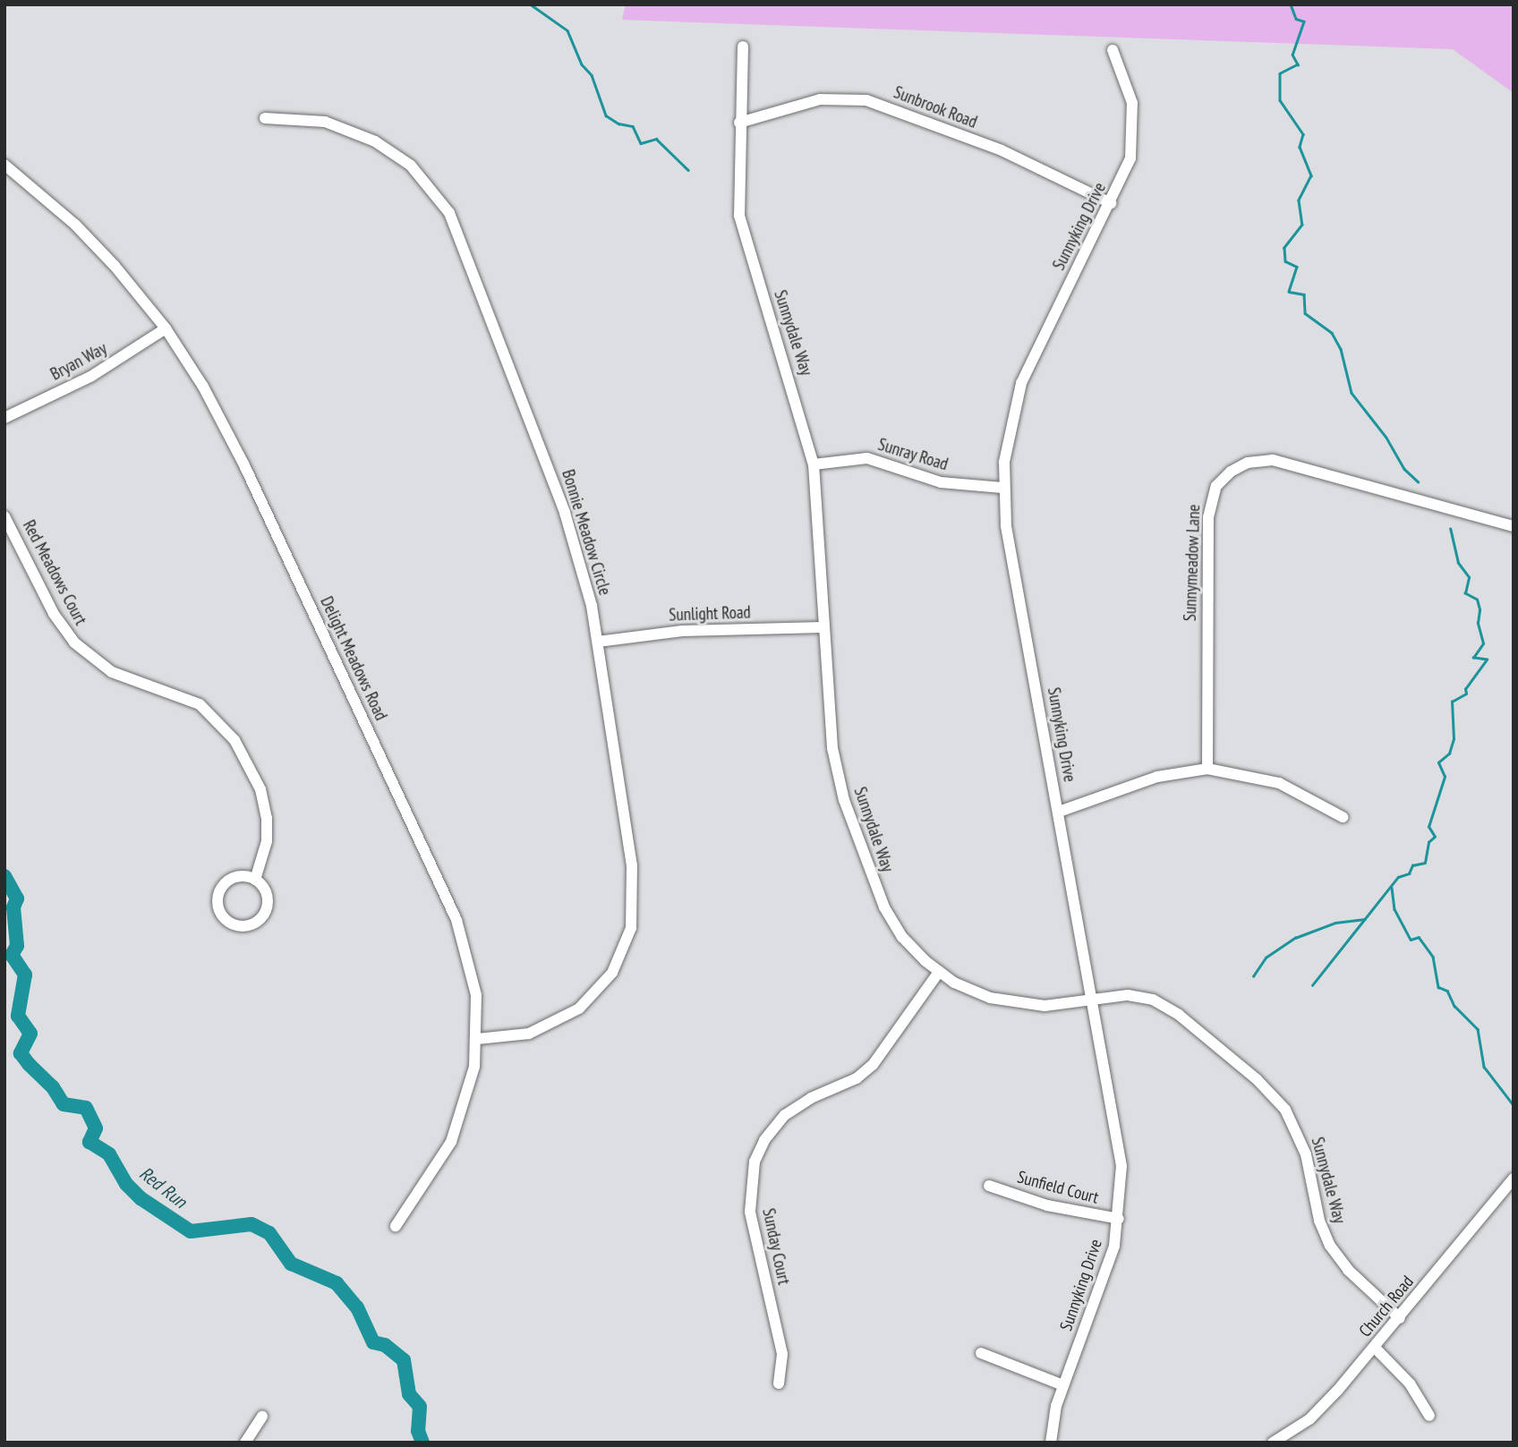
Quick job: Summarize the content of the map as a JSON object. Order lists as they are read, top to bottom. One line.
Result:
{"streets":{"street":["Sunbrook Road","Sunnyking Drive","Sunnydale Way","Bryan Way","Sunray Road","Bonnie Meadow Circle","Sunnymeadow Lane","Red Meadows Court","Sunlight Road","Delight Meadows Road","Sunfield Court","Sunday Court","Church Road"]},"crossings":[["Sunbrook Road","Sunnyking Drive"],["Sunbrook Road","Sunnydale Way"],["Sunnyking Drive","Sunnydale Way"],["Sunnyking Drive","Sunray Road"],["Sunnyking Drive","Sunfield Court"],["Sunnydale Way","Sunray Road"],["Sunnydale Way","Sunlight Road"],["Sunnydale Way","Sunday Court"],["Sunnydale Way","Church Road"],["Bryan Way","Delight Meadows Road"],["Bonnie Meadow Circle","Sunlight Road"],["Bonnie Meadow Circle","Delight Meadows Road"]],"water":["Red Run"]}
